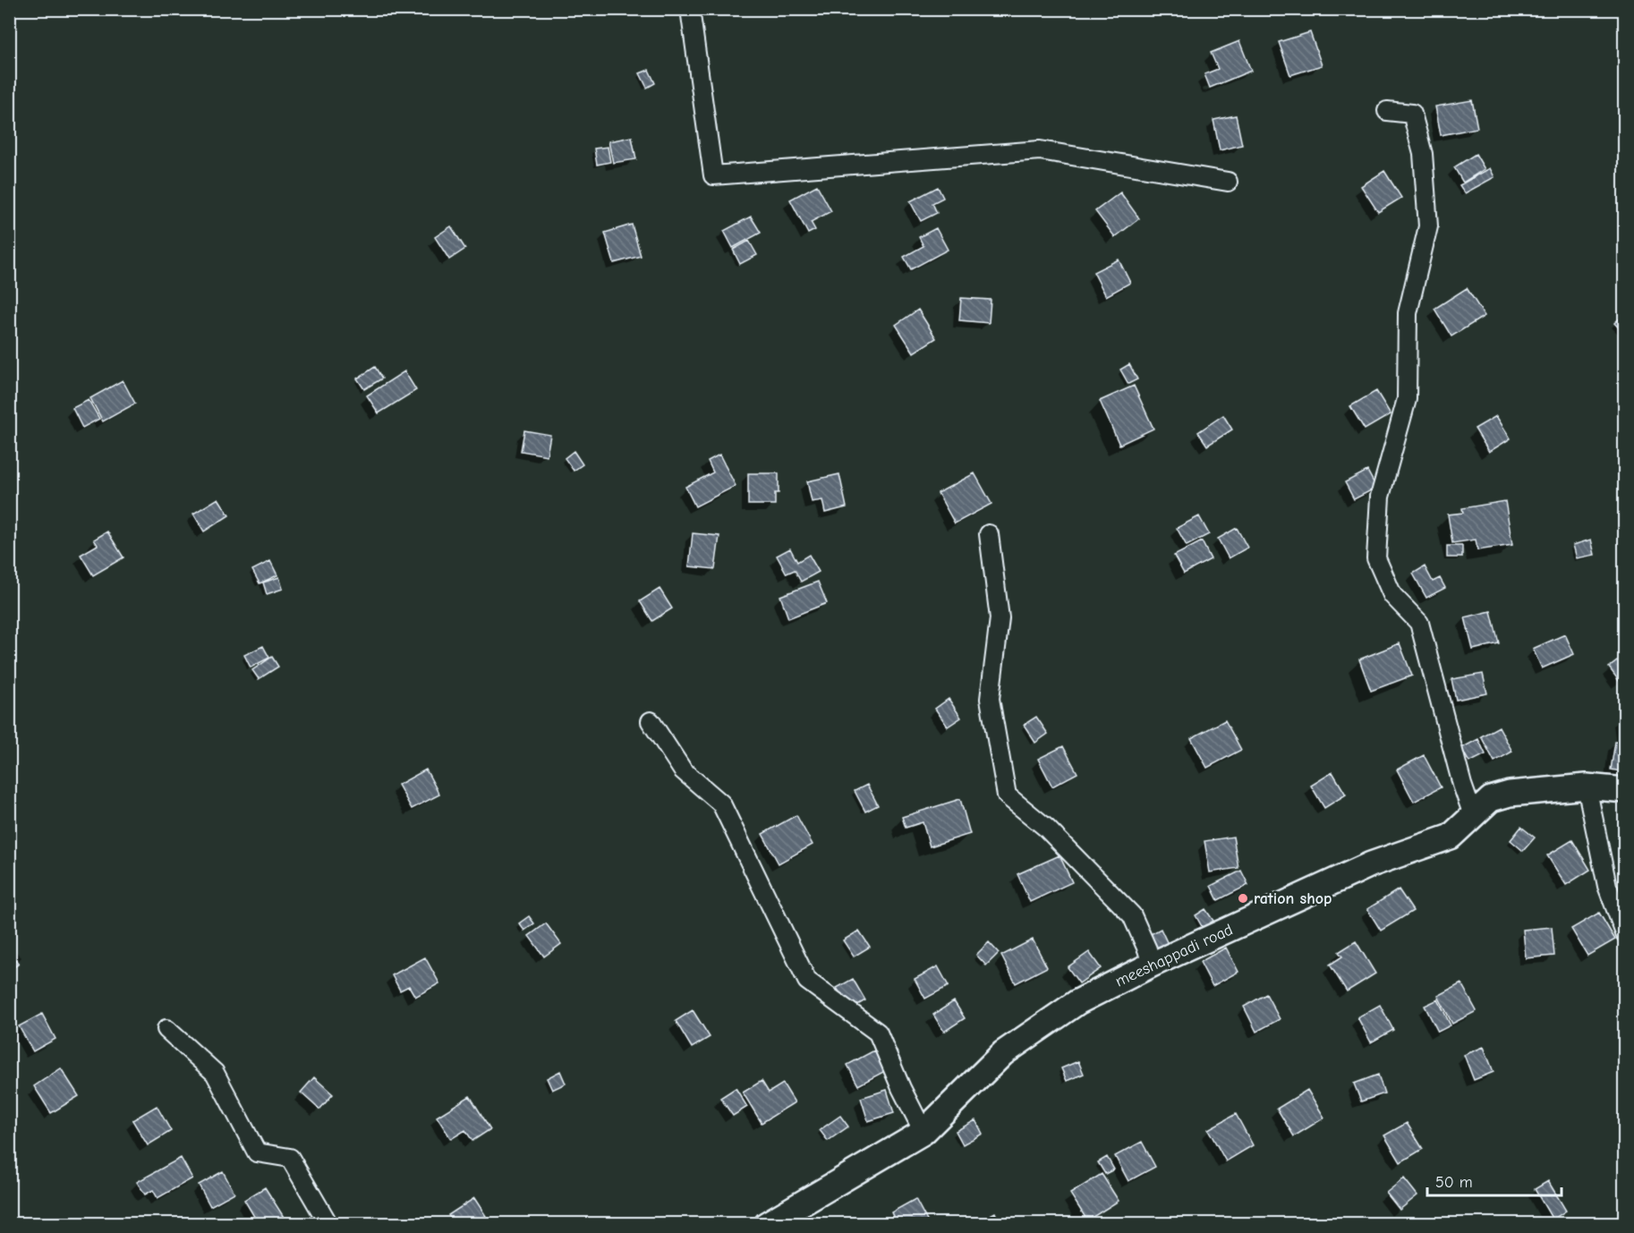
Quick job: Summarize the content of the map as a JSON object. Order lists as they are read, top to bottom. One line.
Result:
{"streets":{"street":["meeshappadi road"]},"places":["ration shop"],"scale_bar":"50 m"}
